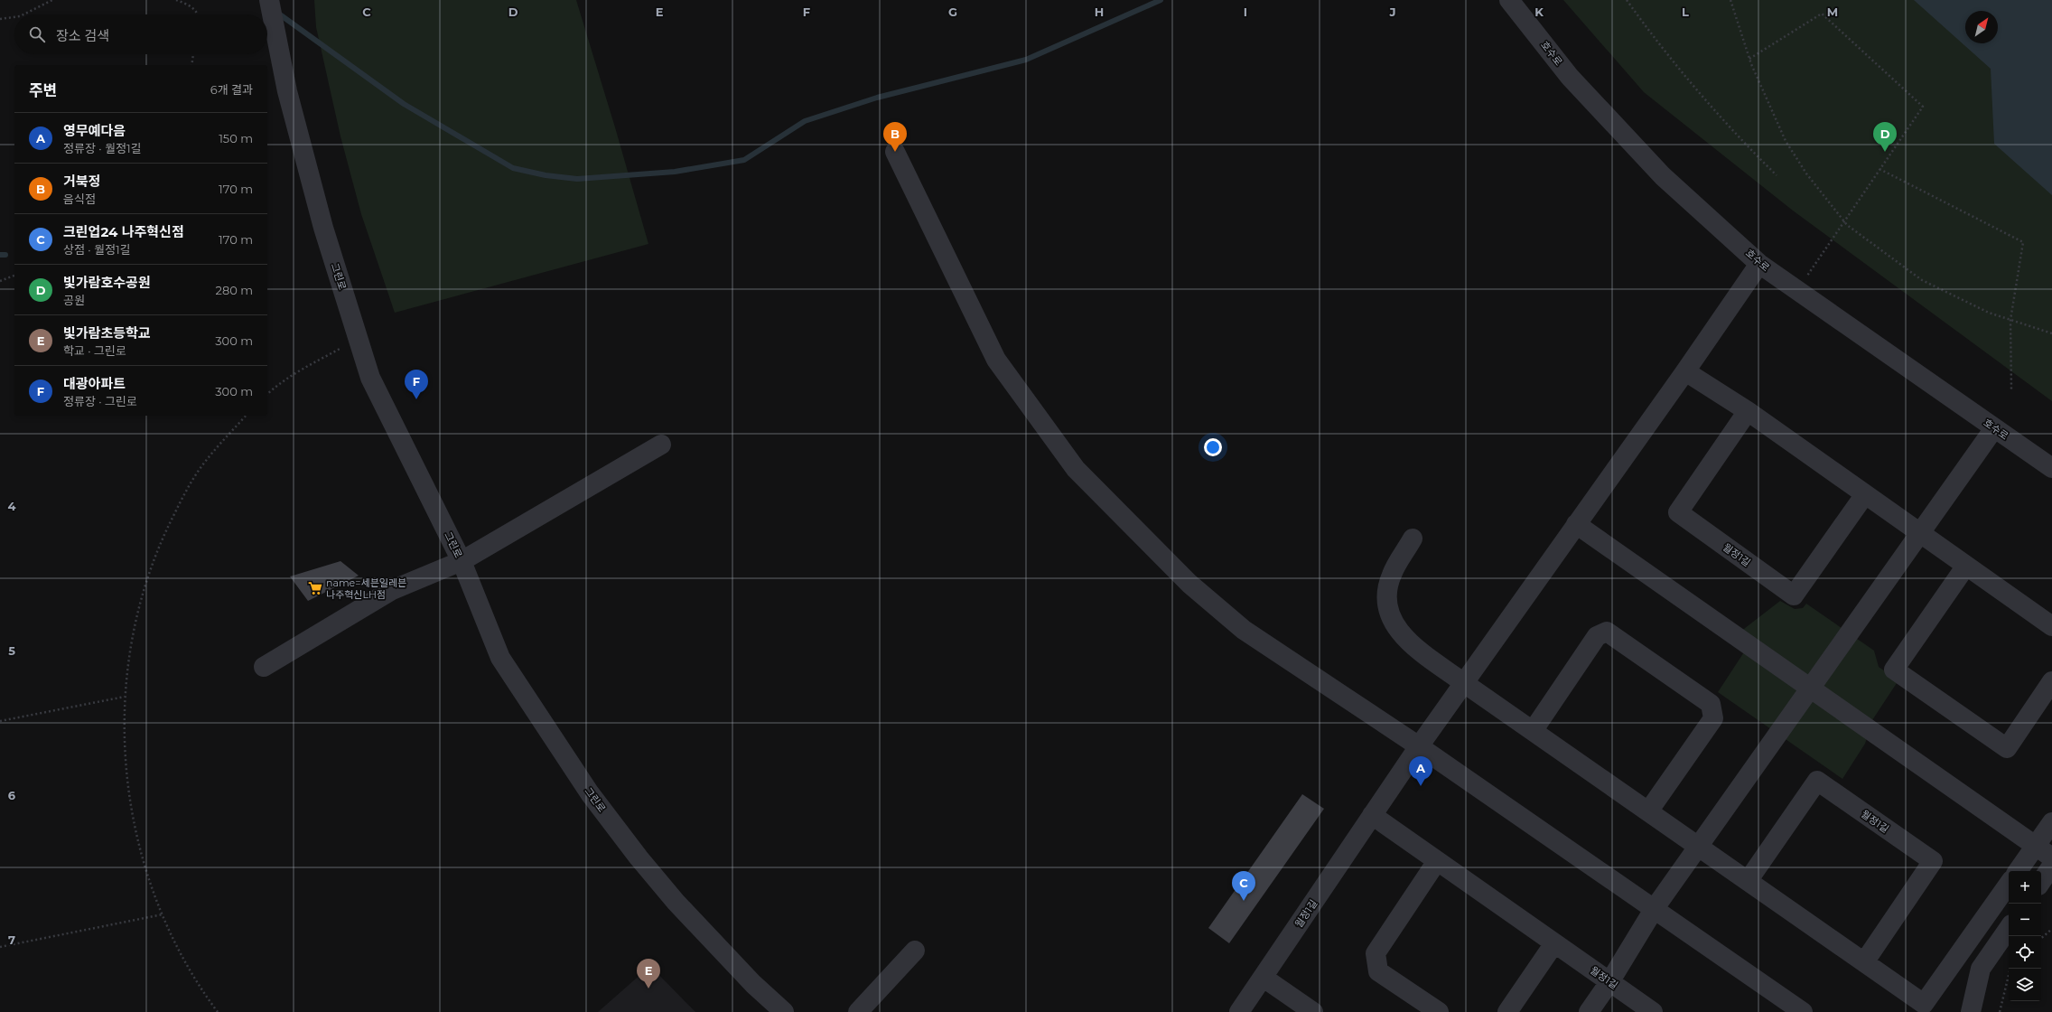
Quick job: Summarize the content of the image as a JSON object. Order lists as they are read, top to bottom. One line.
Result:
{"streets":{"street":["호수로","그린로","월정1길"]},"crossings":[["호수로","월정1길"]],"places":{"supermarket":["name=세븐일레븐 나주혁신LH점"]},"north":"top right","page":{"search":"장소 검색","heading":["주변","6개 결과"],"list":[{"mark":"A","name":"영무예다음","note":"정류장 · 월정1길","value":"150 m"},{"mark":"B","name":"거북정","note":"음식점","value":"170 m"},{"mark":"C","name":"크린업24 나주혁신점","note":"상점 · 월정1길","value":"170 m"},{"mark":"D","name":"빛가람호수공원","note":"공원","value":"280 m"},{"mark":"E","name":"빛가람초등학교","note":"학교 · 그린로","value":"300 m"},{"mark":"F","name":"대광아파트","note":"정류장 · 그린로","value":"300 m"}],"pins":["B","D","F","A","C","E"],"map_buttons":["+","−"]},"grid":{"columns":["C","D","E","F","G","H","I","J","K","L","M"],"rows":["4","5","6","7"]}}
